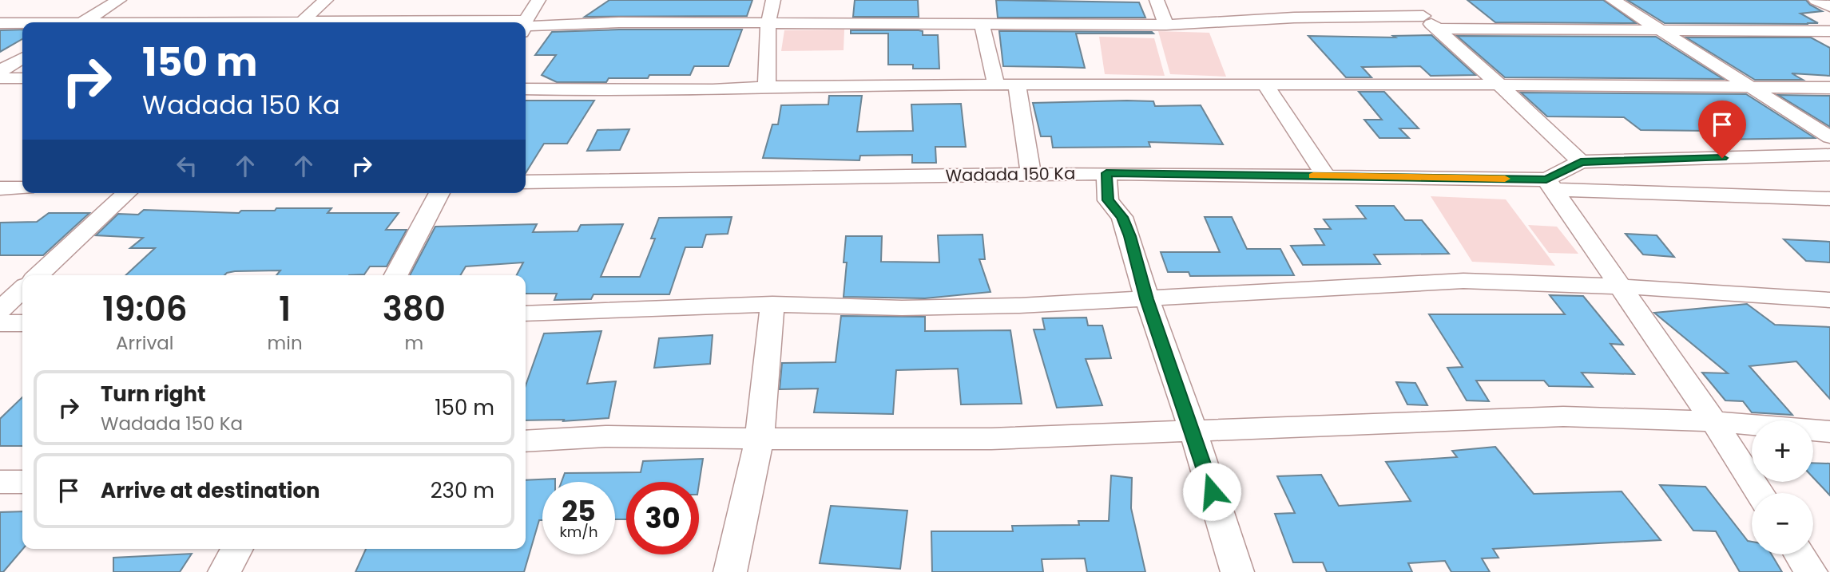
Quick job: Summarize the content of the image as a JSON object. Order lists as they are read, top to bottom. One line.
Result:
{"streets":{"street":["Wadada 150 Ka"]},"page":{"turn":["150 m","Wadada 150 Ka"],"eta":["19:06","Arrival","1","min","380","m"],"list":[{"name":"Turn right","note":"Wadada 150 Ka","value":"150 m"},{"name":"Arrive at destination","value":"230 m"}],"map_buttons":["+","−"],"speed":"25 km/h","limit":"30"}}
